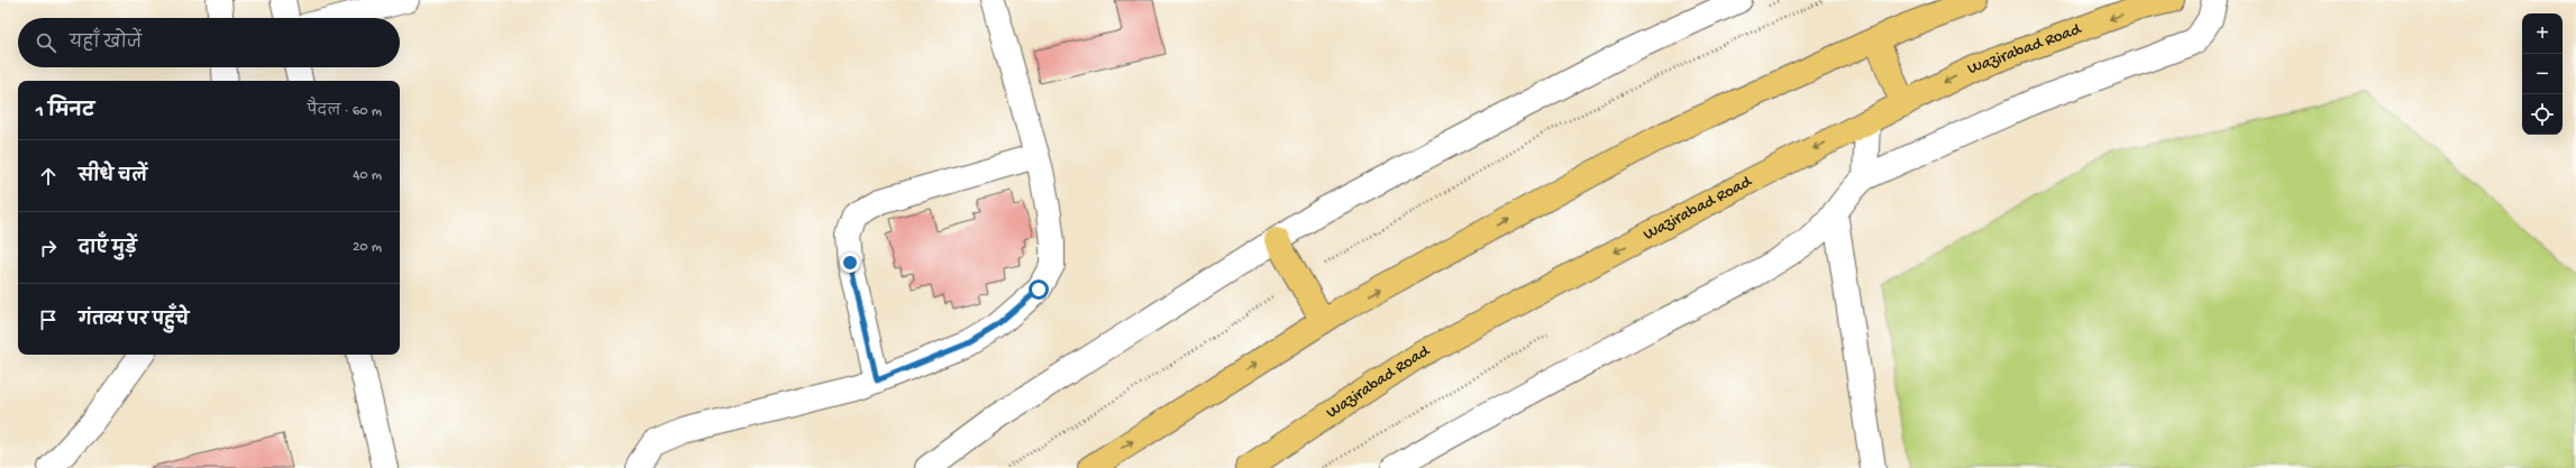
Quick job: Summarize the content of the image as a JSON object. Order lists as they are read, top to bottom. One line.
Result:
{"streets":{"highway":["Wazirabad Road"]},"page":{"map_buttons":["+","−"],"search":"यहाँ खोजें","heading":["1 मिनट","पैदल · 60 m"],"list":[["सीधे चलें","40 m"],["दाएँ मुड़ें","20 m"],"गंतव्य पर पहुँचे"]}}
